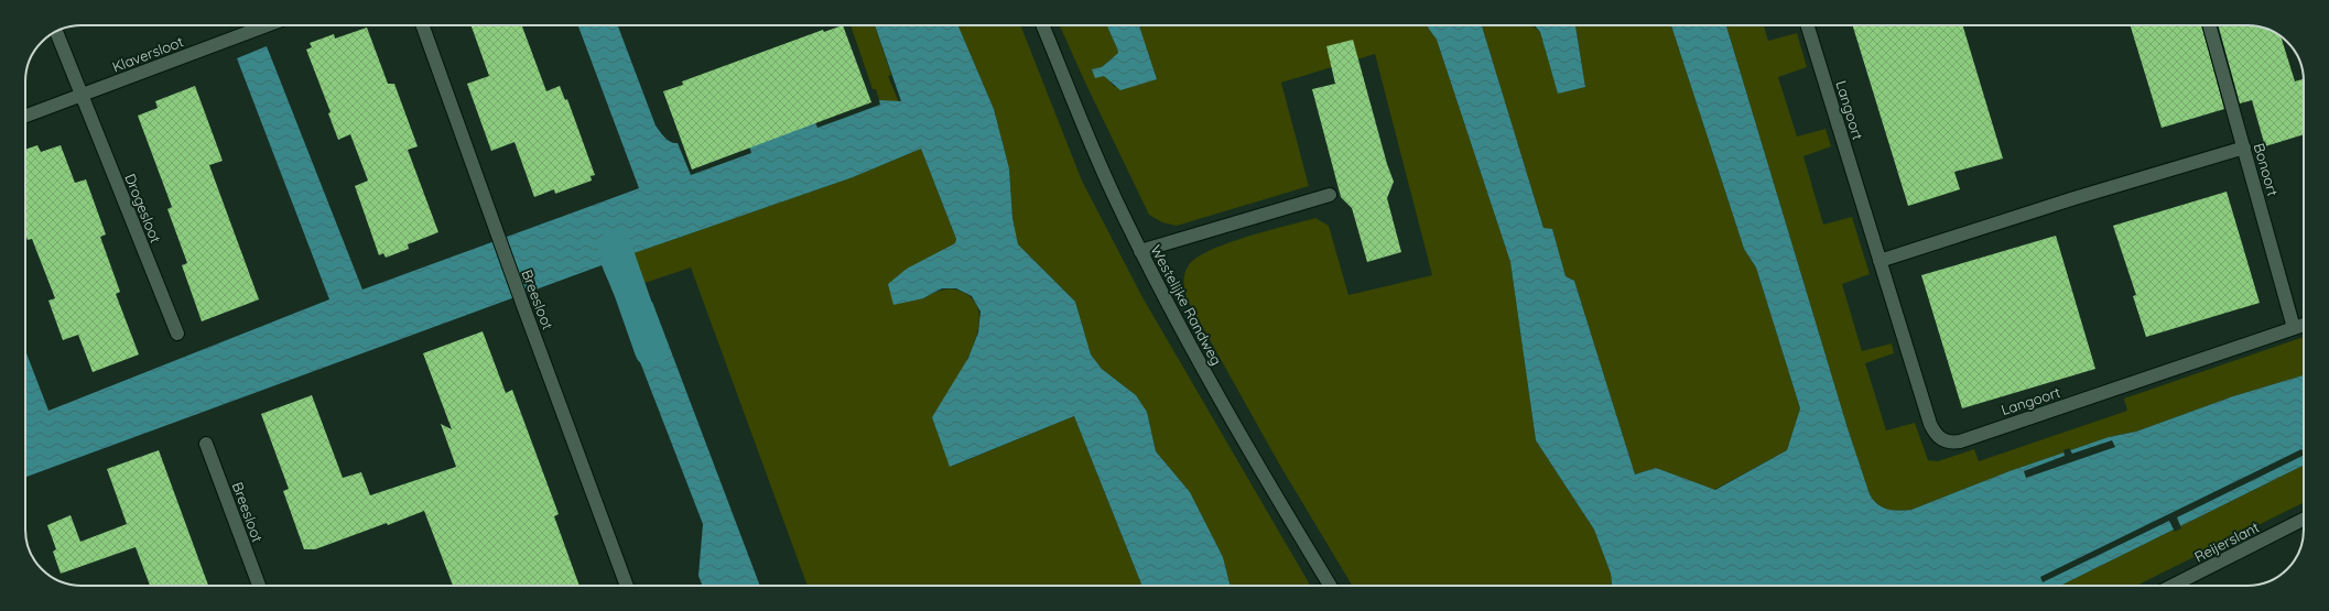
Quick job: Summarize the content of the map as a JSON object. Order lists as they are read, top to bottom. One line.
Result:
{"streets":{"street":["Klaversloot","Langoort","Bonoort","Drogesloot","Breesloot","Westelijke Randweg","Reijerslant"]},"crossings":[["Klaversloot","Drogesloot"],["Langoort","Bonoort"]]}
